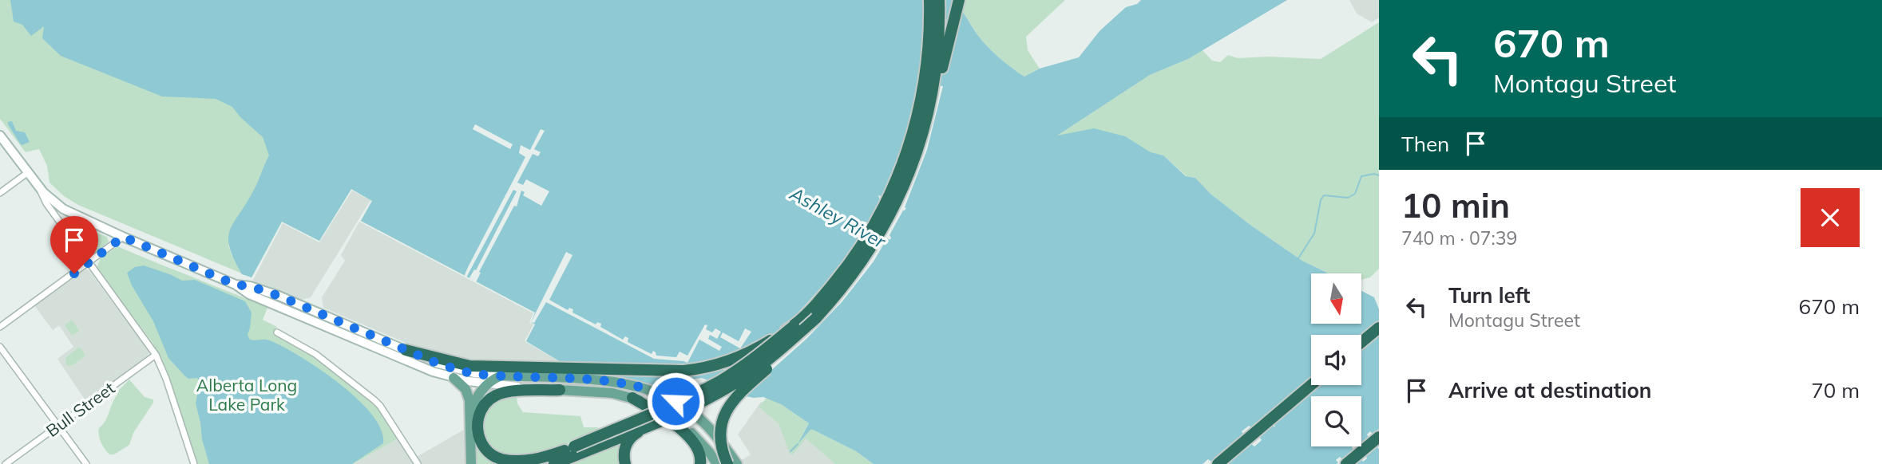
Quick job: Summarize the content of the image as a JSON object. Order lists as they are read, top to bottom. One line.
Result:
{"streets":{"street":["Bull Street"]},"water":["Ashley River"],"parks":["Alberta Long Lake Park"],"north":"bottom","page":{"turn":["670 m","Montagu Street"],"then":"Then","heading":["10 min","740 m · 07:39"],"list":[{"name":"Turn left","note":"Montagu Street","value":"670 m"},{"name":"Arrive at destination","value":"70 m"}]}}
